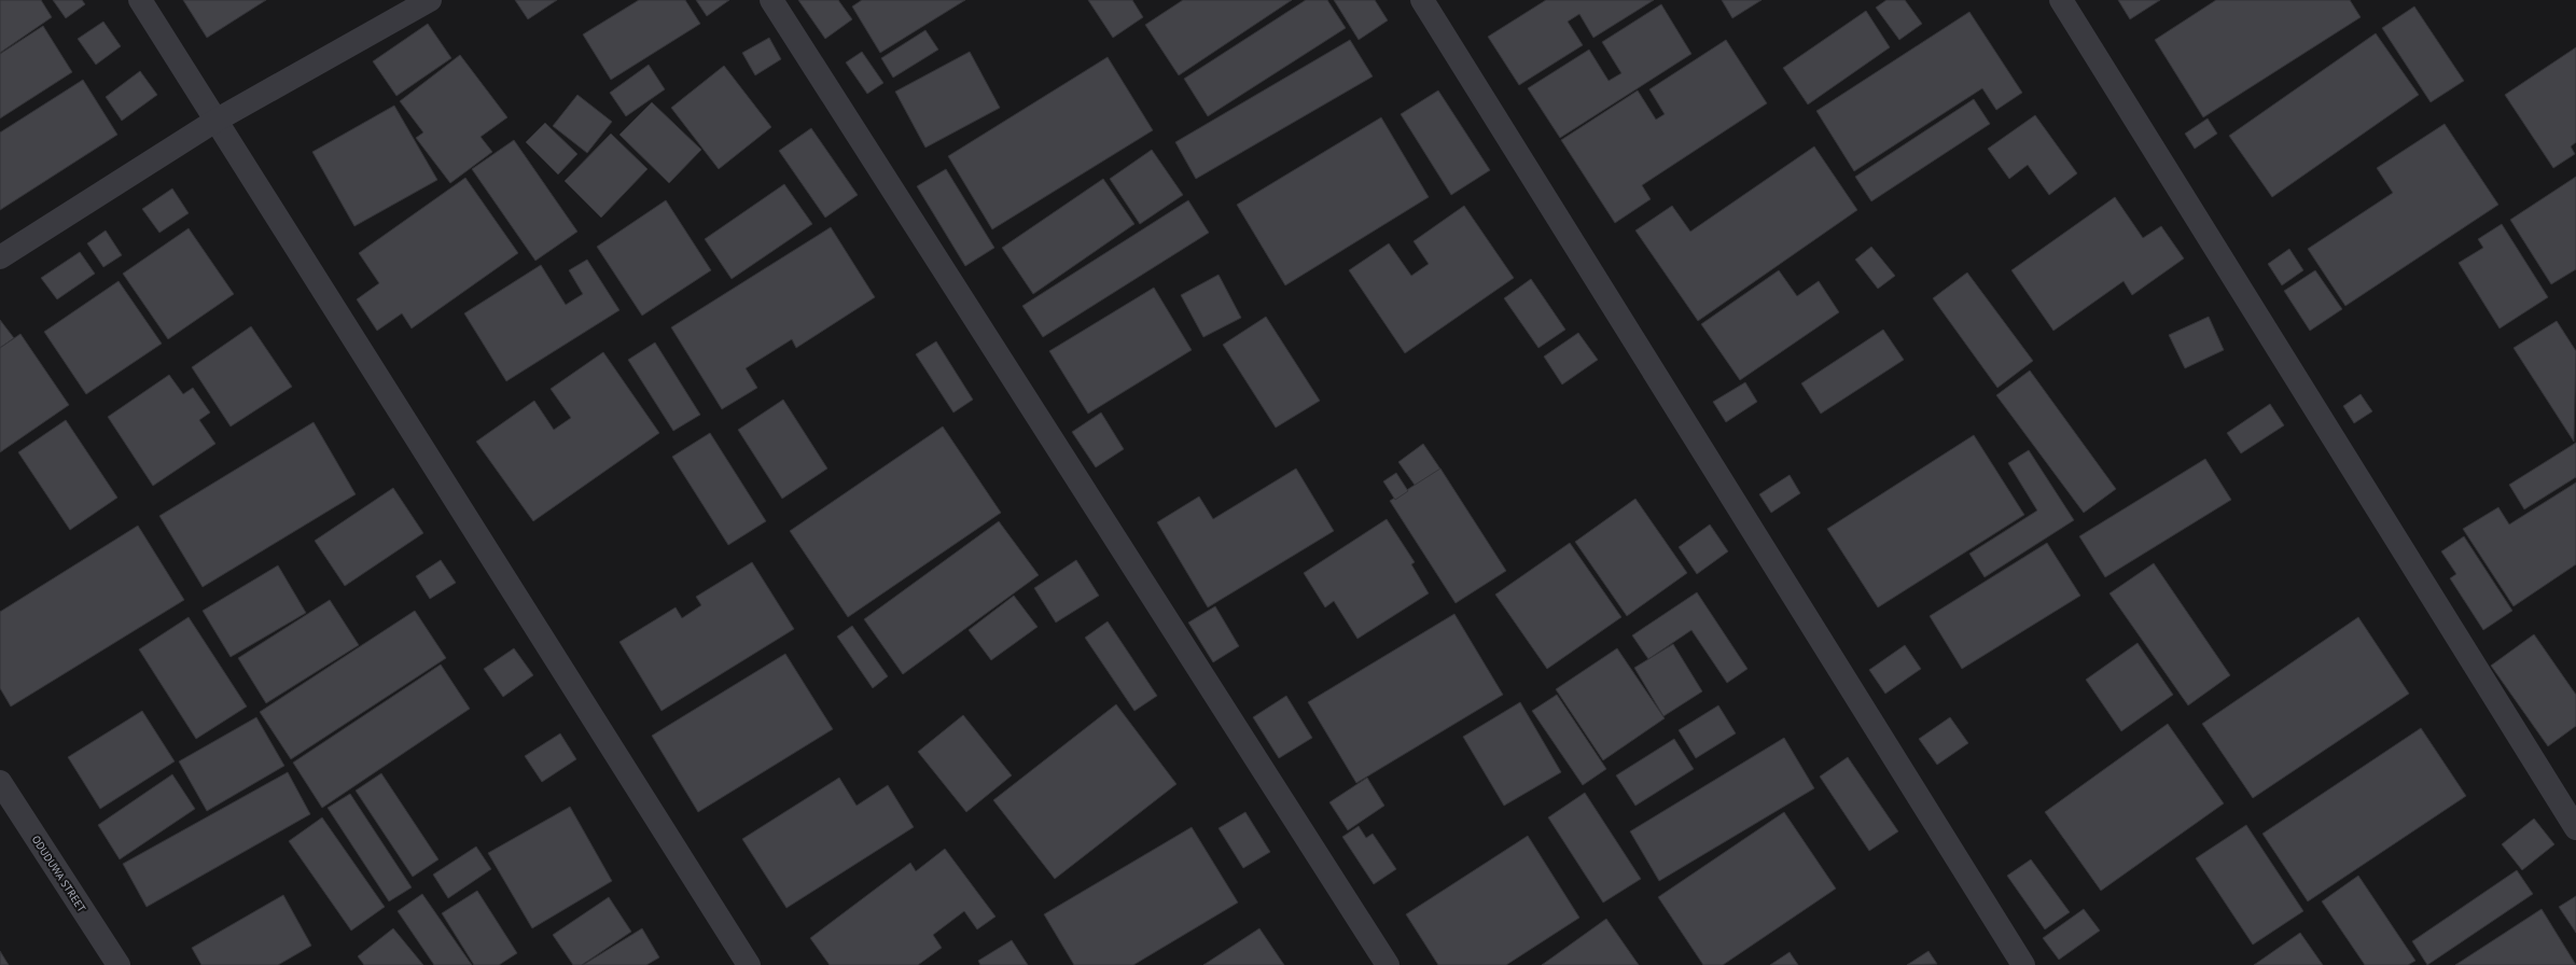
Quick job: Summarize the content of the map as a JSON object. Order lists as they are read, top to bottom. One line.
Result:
{"streets":{"street":["ODUDUWA STREET"]}}
